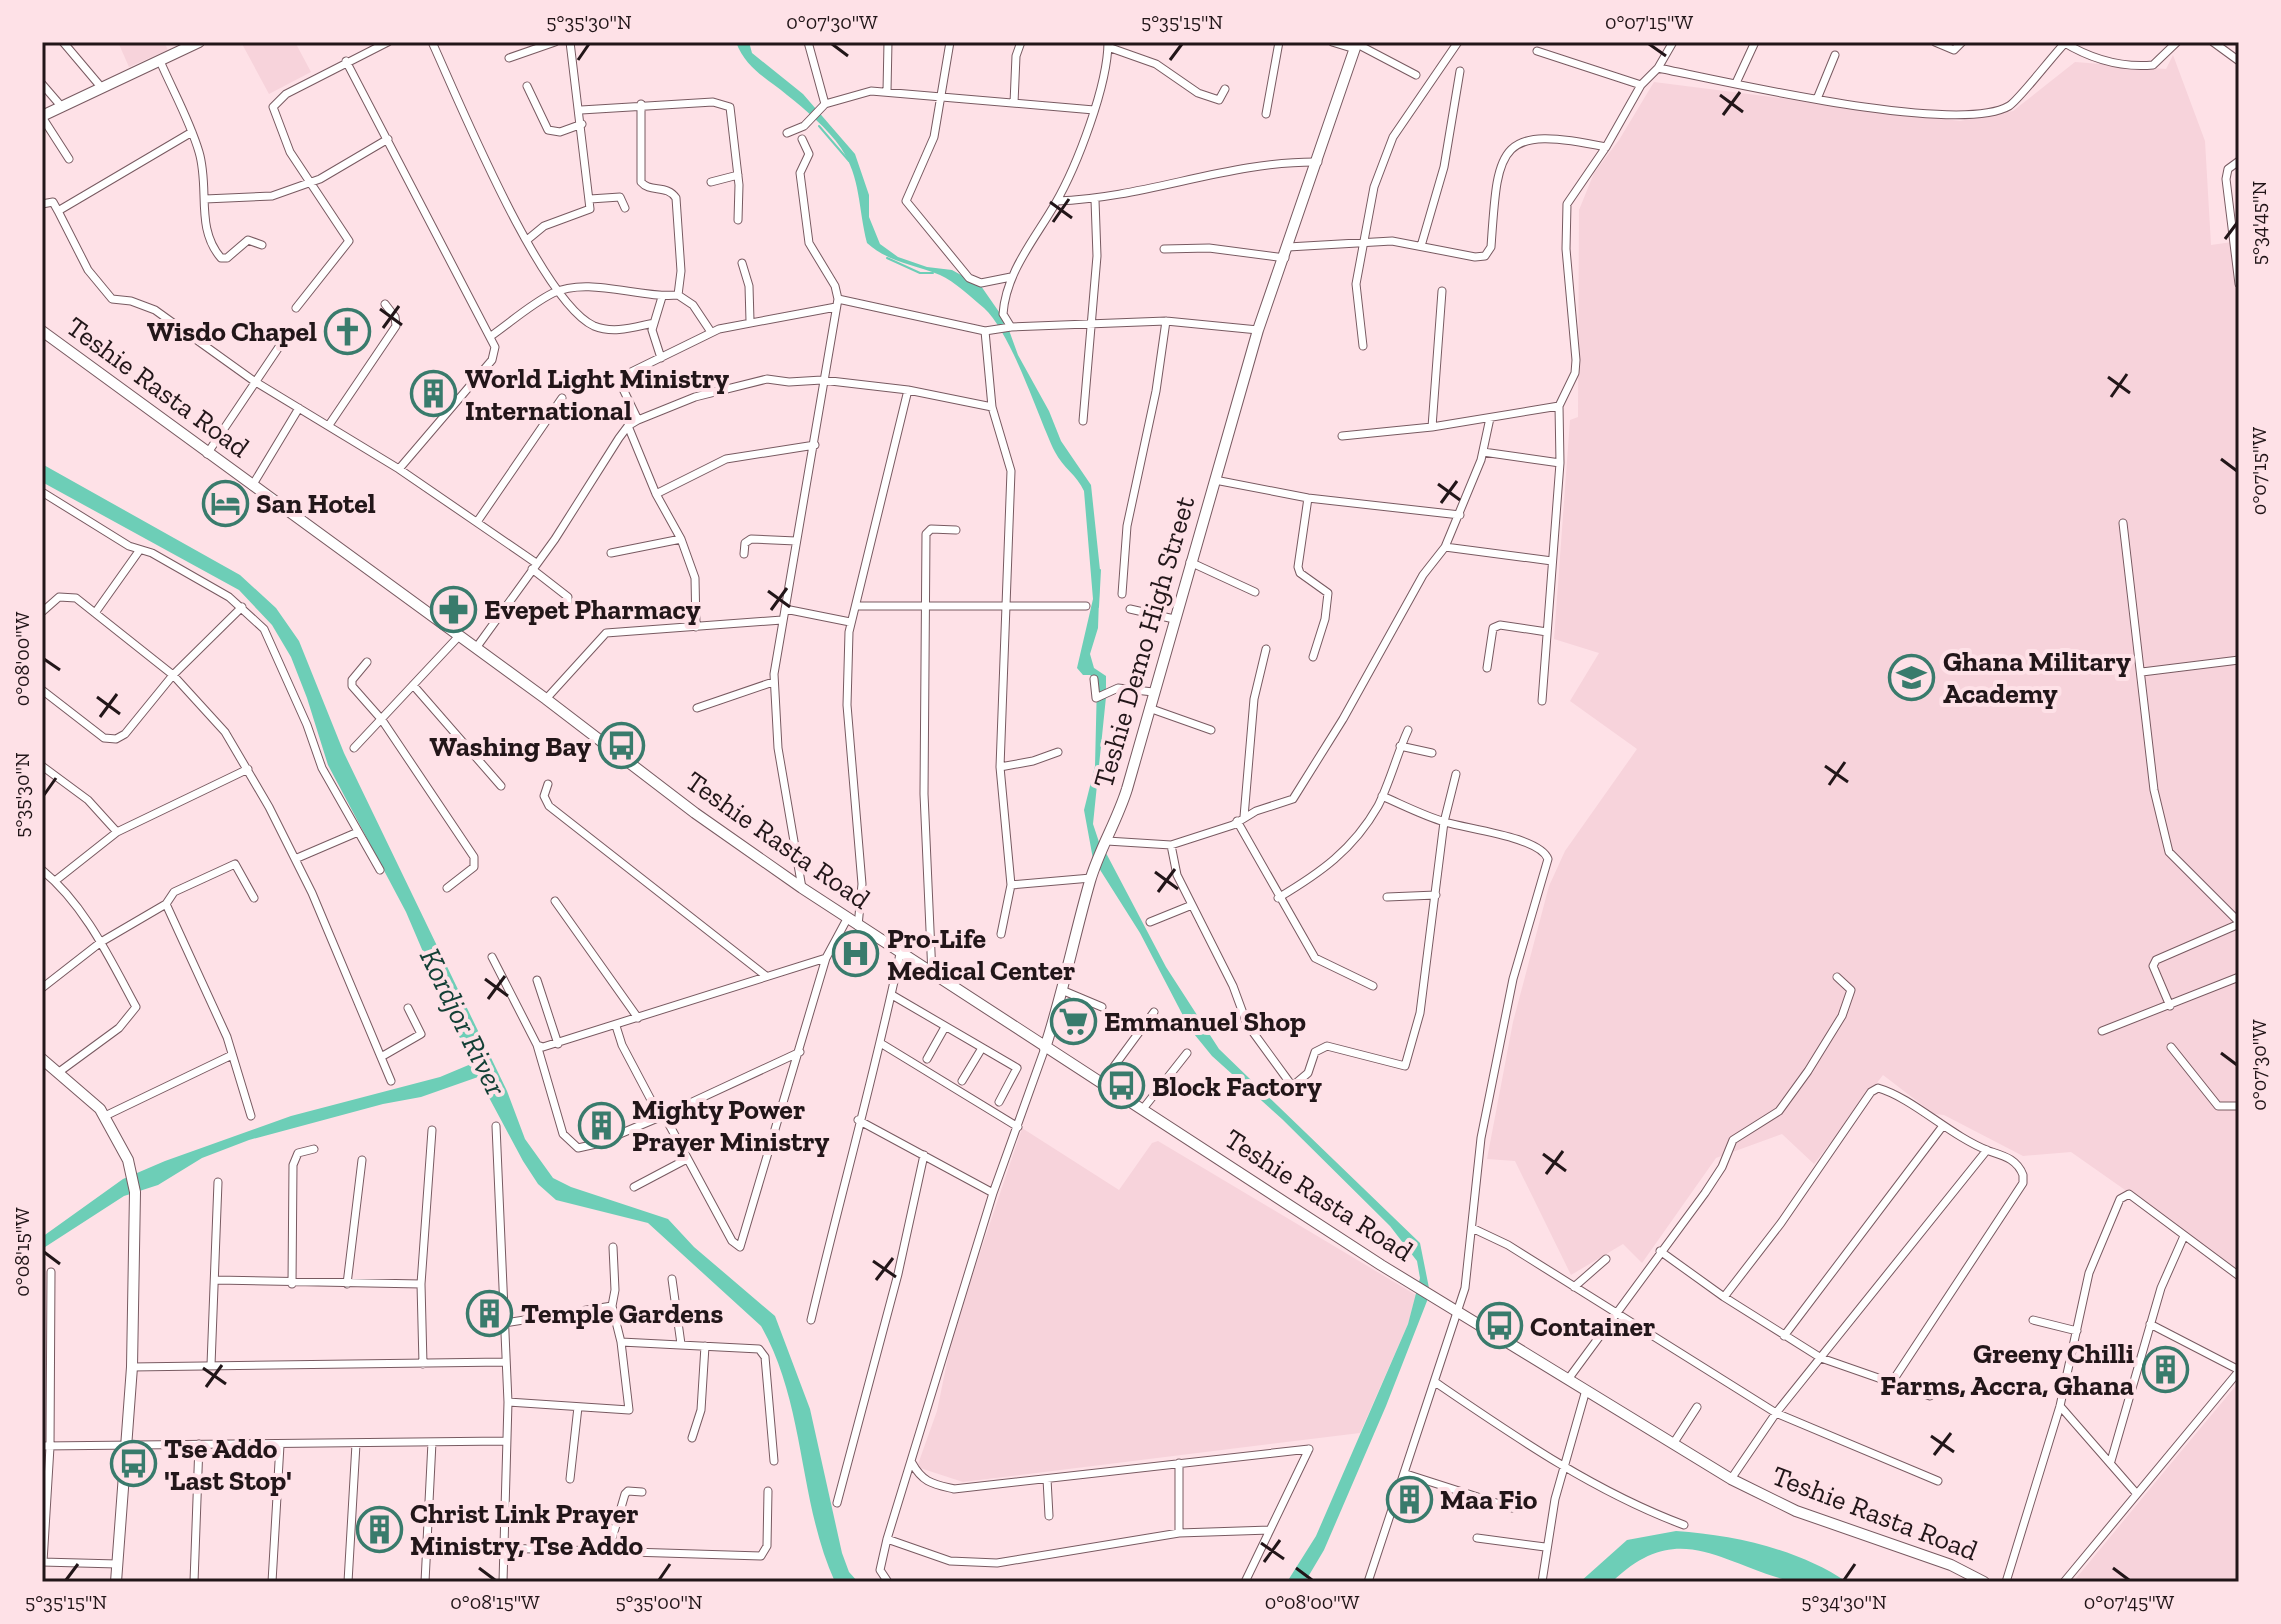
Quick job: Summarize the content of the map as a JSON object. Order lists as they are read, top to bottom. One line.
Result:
{"streets":{"main road":["Teshie Rasta Road","Teshie Demo High Street"]},"crossings":[["Teshie Rasta Road","Teshie Demo High Street"]],"water":["Kordjor River"],"places":{"church":["Wisdo Chapel"],"building":["World Light Ministry International","Mighty Power Prayer Ministry","Temple Gardens","Greeny Chilli Farms, Accra, Ghana","Maa Fio","Christ Link Prayer Ministry, Tse Addo"],"hotel":["San Hotel"],"pharmacy":["Evepet Pharmacy"],"school or university":["Ghana Military Academy"],"bus stop":["Washing Bay","Block Factory","Container","Tse Addo 'Last Stop'"],"hospital":["Pro-Life Medical Center"],"supermarket":["Emmanuel Shop"]},"coordinates":["5°35'30\"N","0°07'30\"W","5°35'15\"N","0°07'15\"W","5°34'45\"N","0°08'00\"W","0°08'15\"W","5°35'00\"N","5°34'30\"N","0°07'45\"W"]}
